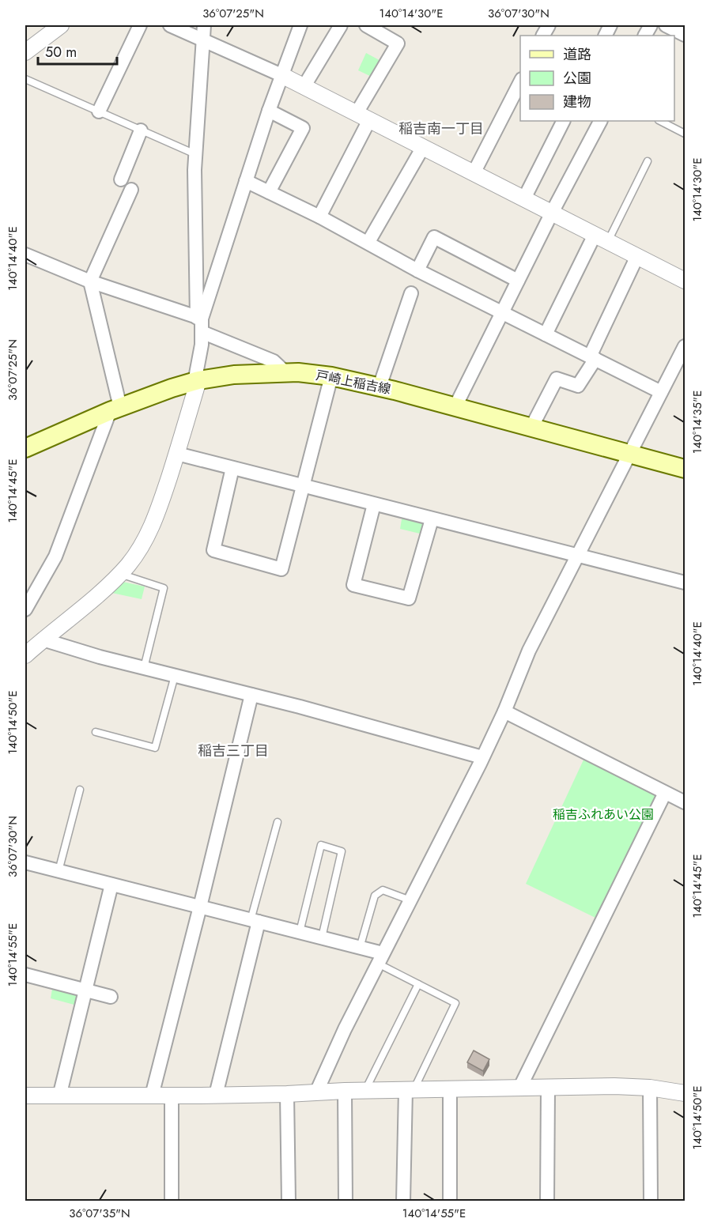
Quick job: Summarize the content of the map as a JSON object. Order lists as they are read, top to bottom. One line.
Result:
{"streets":{"main road":["戸崎上稲吉線"]},"districts":["稲吉南一丁目","稲吉三丁目"],"parks":["稲吉ふれあい公園"],"legend":["道路","公園","建物"],"scale_bar":"50 m","coordinates":["36°07'25\"N","140°14'30\"E","36°07'30\"N","140°14'40\"E","140°14'35\"E","140°14'45\"E","140°14'50\"E","140°14'55\"E","36°07'35\"N"]}
